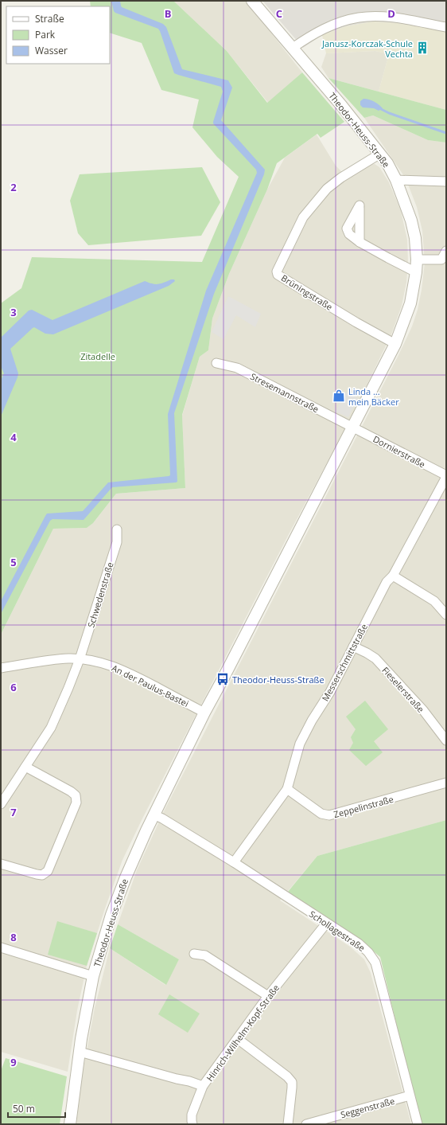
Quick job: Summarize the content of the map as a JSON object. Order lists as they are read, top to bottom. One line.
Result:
{"streets":{"street":["Theodor-Heuss-Straße","Brüningstraße","Stresemannstraße","Dornierstraße","Schwedenstraße","Messerschmittstraße","An der Paulus-Bastei","Fieselerstraße","Zeppelinstraße","Schollagestraße","Hinrich-Wilhelm-Kopf-Straße","Seggenstraße"]},"crossings":[["Theodor-Heuss-Straße","Brüningstraße"],["Theodor-Heuss-Straße","Stresemannstraße"],["Theodor-Heuss-Straße","Dornierstraße"],["Theodor-Heuss-Straße","An der Paulus-Bastei"],["Theodor-Heuss-Straße","Schollagestraße"],["Theodor-Heuss-Straße","Hinrich-Wilhelm-Kopf-Straße"],["Stresemannstraße","Dornierstraße"],["Dornierstraße","Messerschmittstraße"],["Schwedenstraße","An der Paulus-Bastei"],["Messerschmittstraße","Fieselerstraße"],["Messerschmittstraße","Zeppelinstraße"],["Messerschmittstraße","Schollagestraße"],["Schollagestraße","Hinrich-Wilhelm-Kopf-Straße"],["Schollagestraße","Seggenstraße"]],"parks":["Zitadelle"],"places":{"building":["Janusz-Korczak-Schule Vechta"],"shop":["Linda ... mein Bäcker"],"bus stop":["Theodor-Heuss-Straße"]},"legend":["Straße","Park","Wasser"],"scale_bar":"50 m","grid":{"columns":["B","C","D"],"rows":["2","3","4","5","6","7","8","9"]}}
